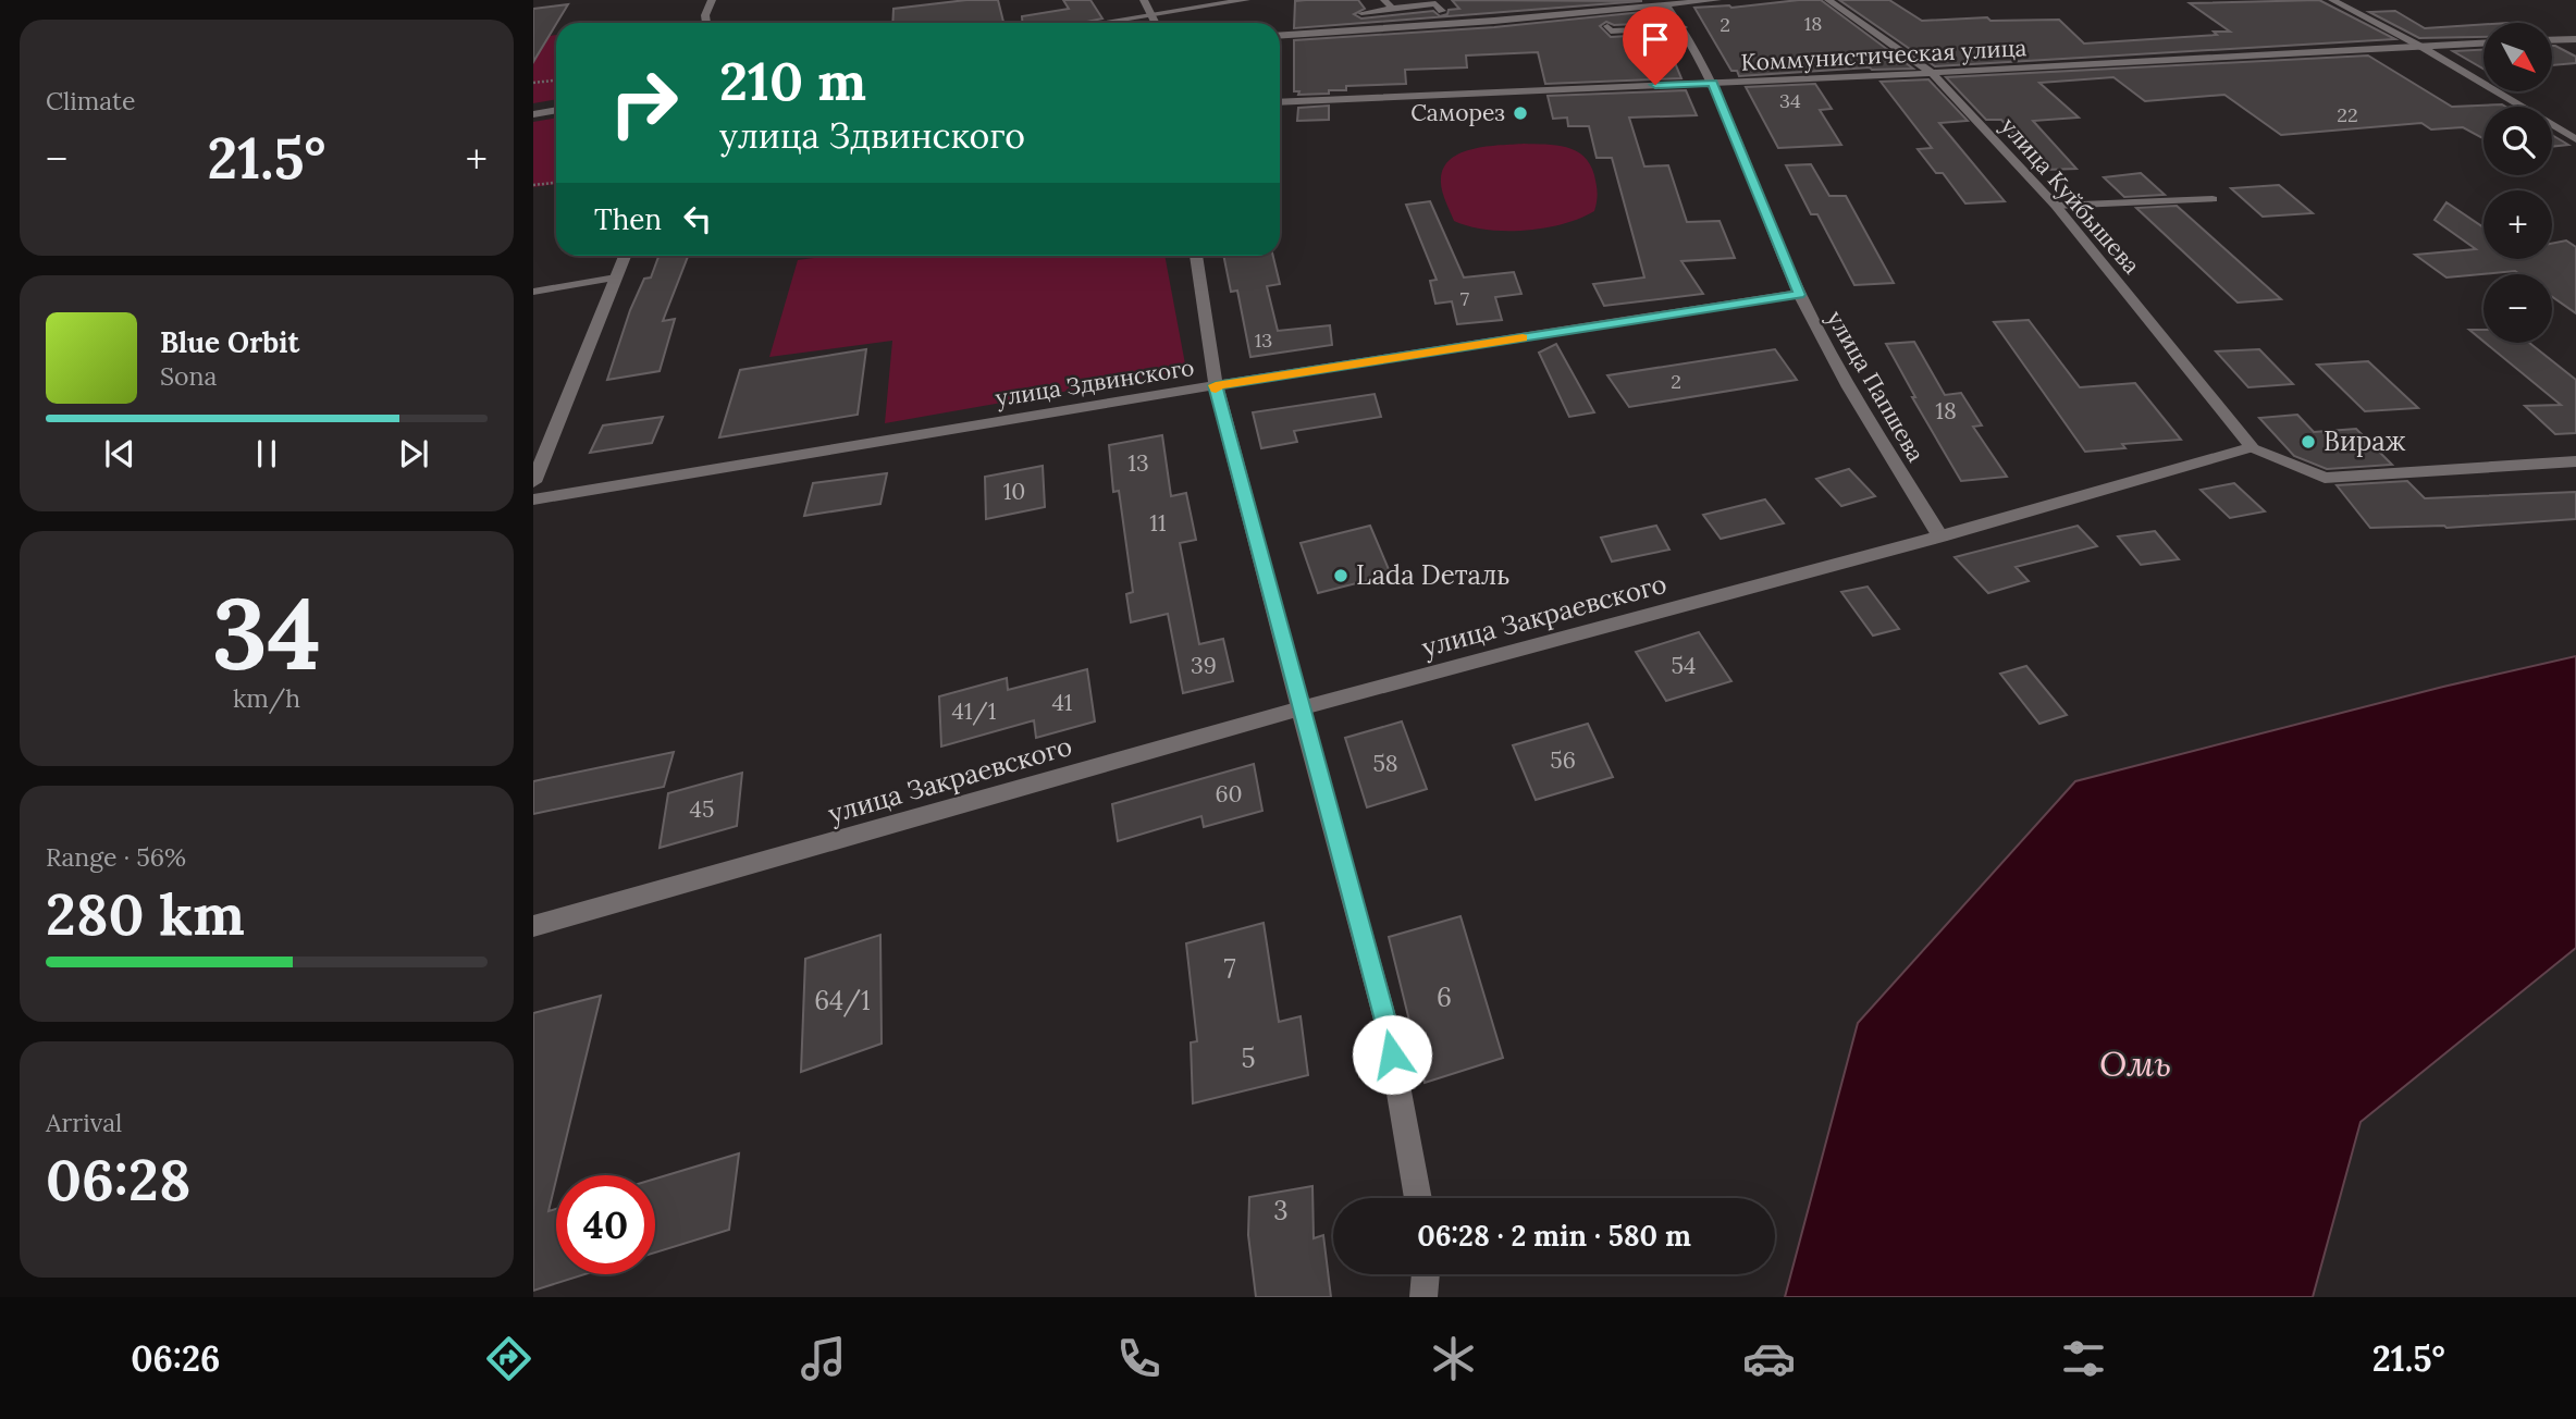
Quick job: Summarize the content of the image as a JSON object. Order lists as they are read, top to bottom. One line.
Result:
{"streets":{"street":["Коммунистическая улица","улица Куйбышева","улица Здвинского","улица Папшева","улица Закраевского"]},"crossings":[["Коммунистическая улица","улица Куйбышева"],["Коммунистическая улица","улица Папшева"],["улица Куйбышева","улица Закраевского"],["улица Здвинского","улица Папшева"],["улица Папшева","улица Закраевского"]],"water":["Омь"],"places":["Саморез","Вираж","Lada Dеталь"],"house_numbers":["18","2","34","22","7","13","2","18","13","10","11","39","54","41","41/1","56","58","60","45","7","6","64/1","5","3"],"north":"bottom right","page":{"tile":["Climate",["34","km/h"],["Range · 56%","280 km"],["Arrival","06:28"]],"map_buttons":["+","−"],"turn":["210 m","улица Здвинского"],"heat":["−","21.5°","+"],"then":"Then","song":["Blue Orbit","Sona"],"limit":"40","trip":"06:28 · 2 min · 580 m","tabs":["06:26","21.5°"]}}
